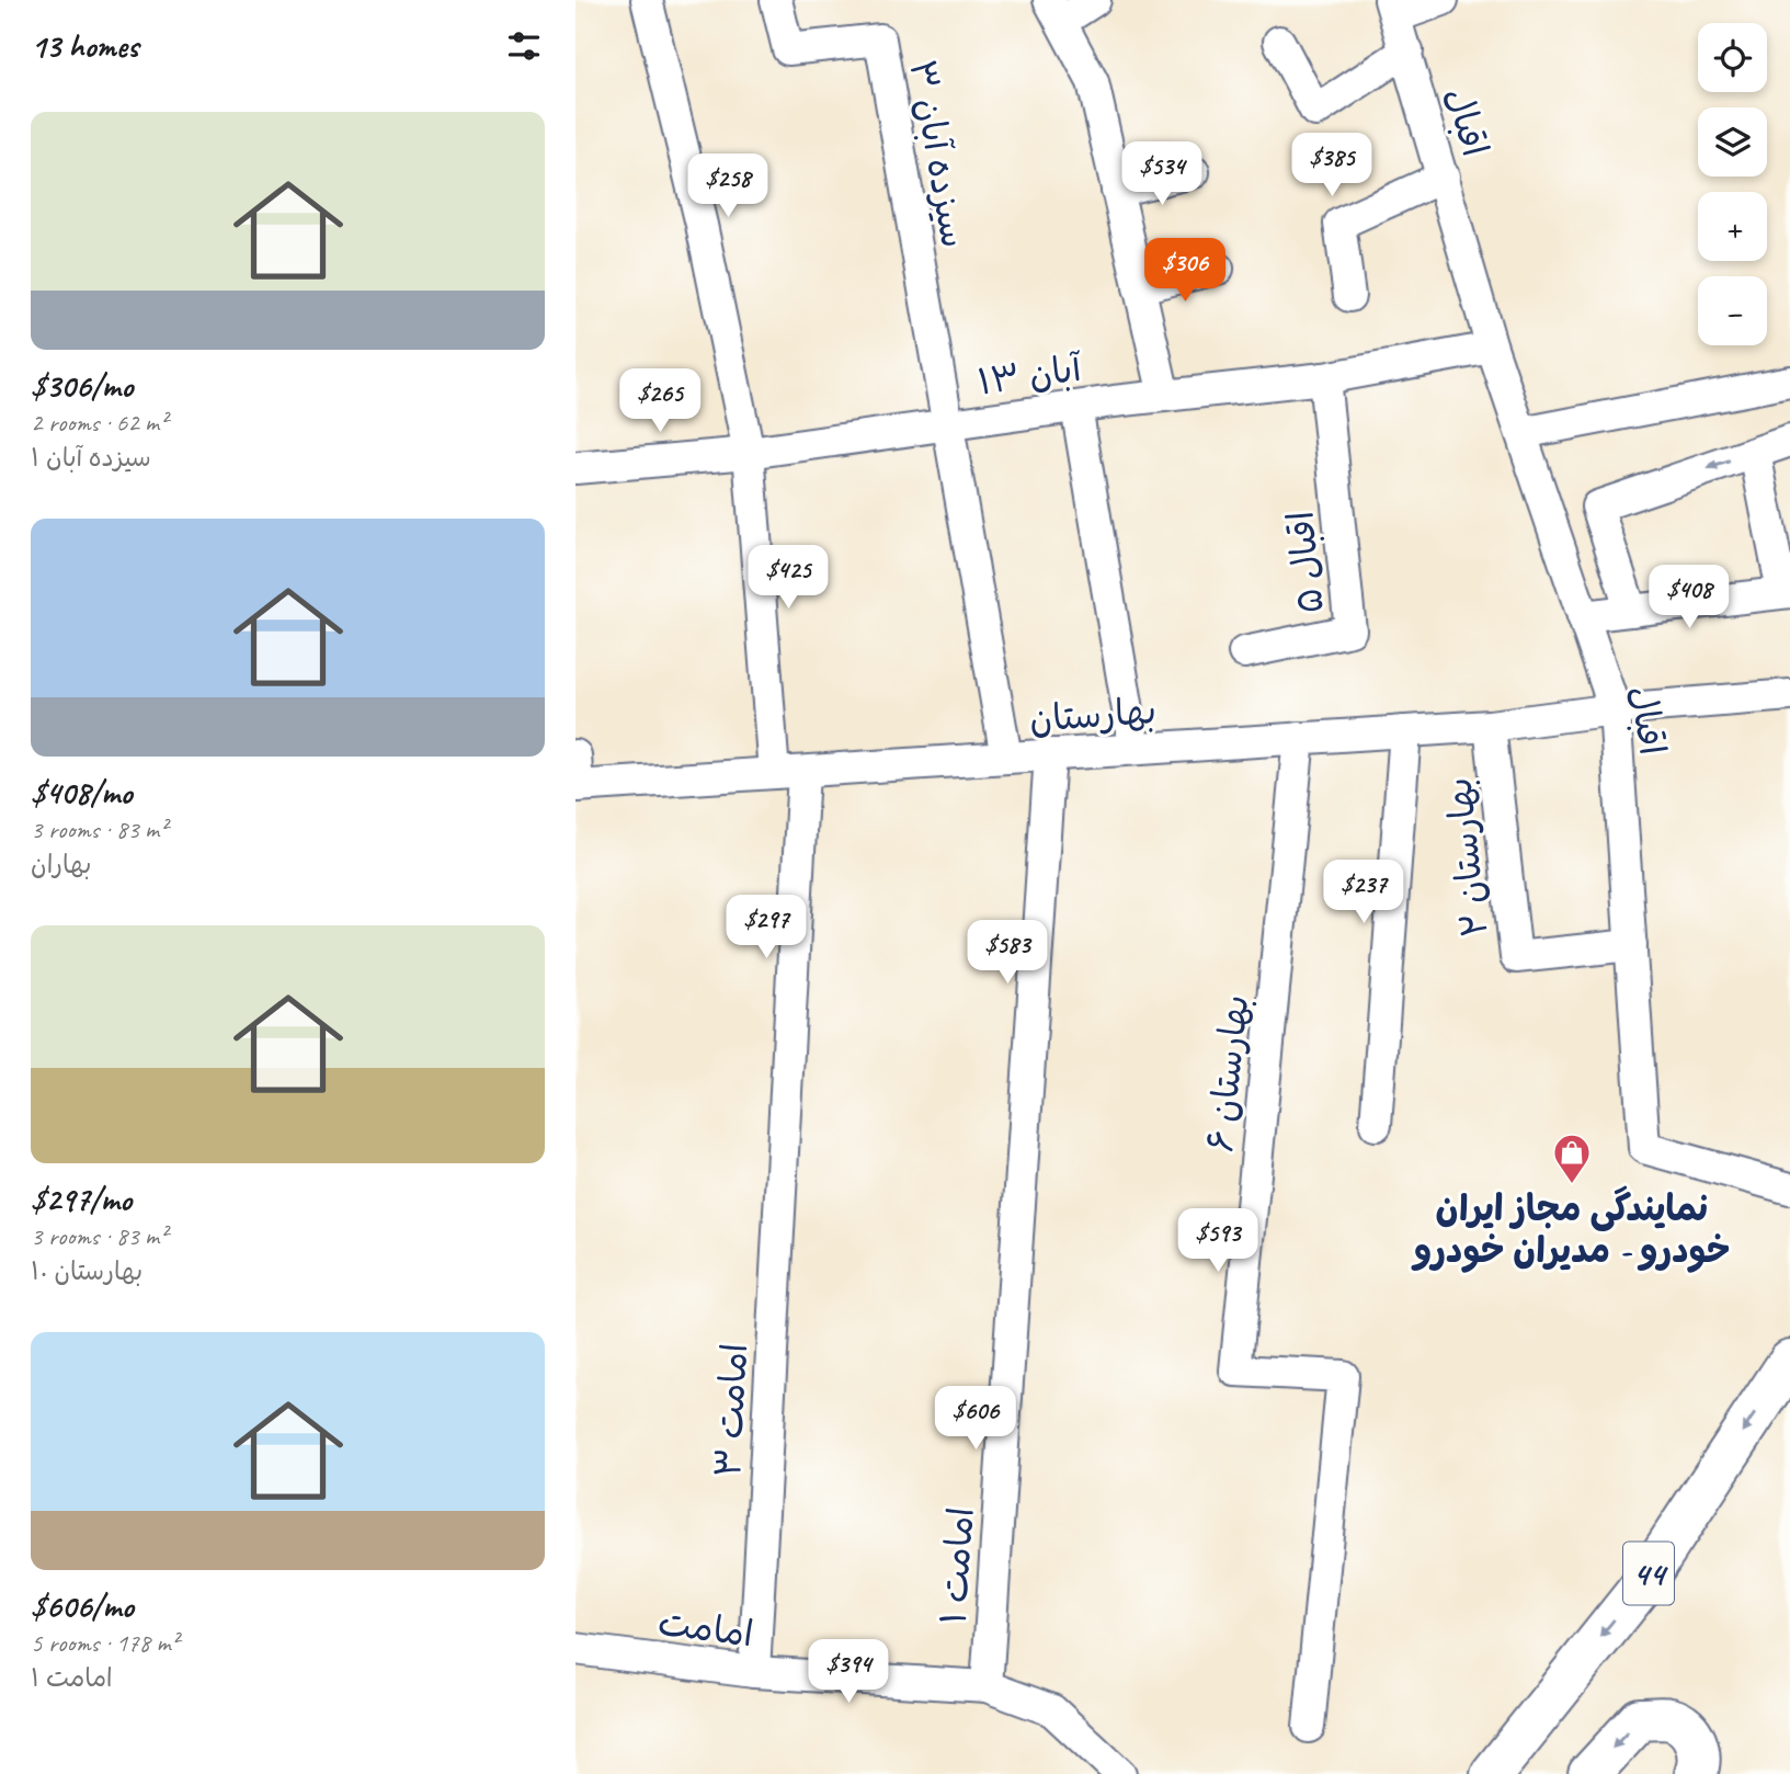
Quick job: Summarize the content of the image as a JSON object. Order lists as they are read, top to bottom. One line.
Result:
{"streets":{"highway":["44"],"street":["اقبال","سیزده آبان ۳","۱۳ آبان","اقبال ۵","بهارستان","بهارستان ۲","بهارستان ۶","امامت ۳","امامت ۱","امامت"]},"crossings":[["اقبال","۱۳ آبان"],["اقبال","بهارستان"],["اقبال","بهارستان ۲"],["سیزده آبان ۳","۱۳ آبان"],["۱۳ آبان","اقبال ۵"],["۱۳ آبان","امامت ۳"],["بهارستان","بهارستان ۲"],["بهارستان","بهارستان ۶"],["بهارستان","امامت ۳"],["بهارستان","امامت ۱"],["امامت ۳","امامت"],["امامت ۱","امامت"]],"places":{"shop":["نمایندگی مجاز ایران خودرو - مدیران خودرو"]},"page":{"heading":"13 homes","map_buttons":["+","−"],"list":[{"name":"$306/mo","note":"2 rooms · 62 m² · سیزده آبان ۱"},{"name":"$408/mo","note":"3 rooms · 83 m² · بهاران"},{"name":"$297/mo","note":"3 rooms · 83 m² · بهارستان ۱۰"},{"name":"$606/mo","note":"5 rooms · 178 m² · امامت ۱"}],"price":["$385","$534","$258","$306","$265","$425","$408","$237","$297","$583","$593","$606","$394"]}}
